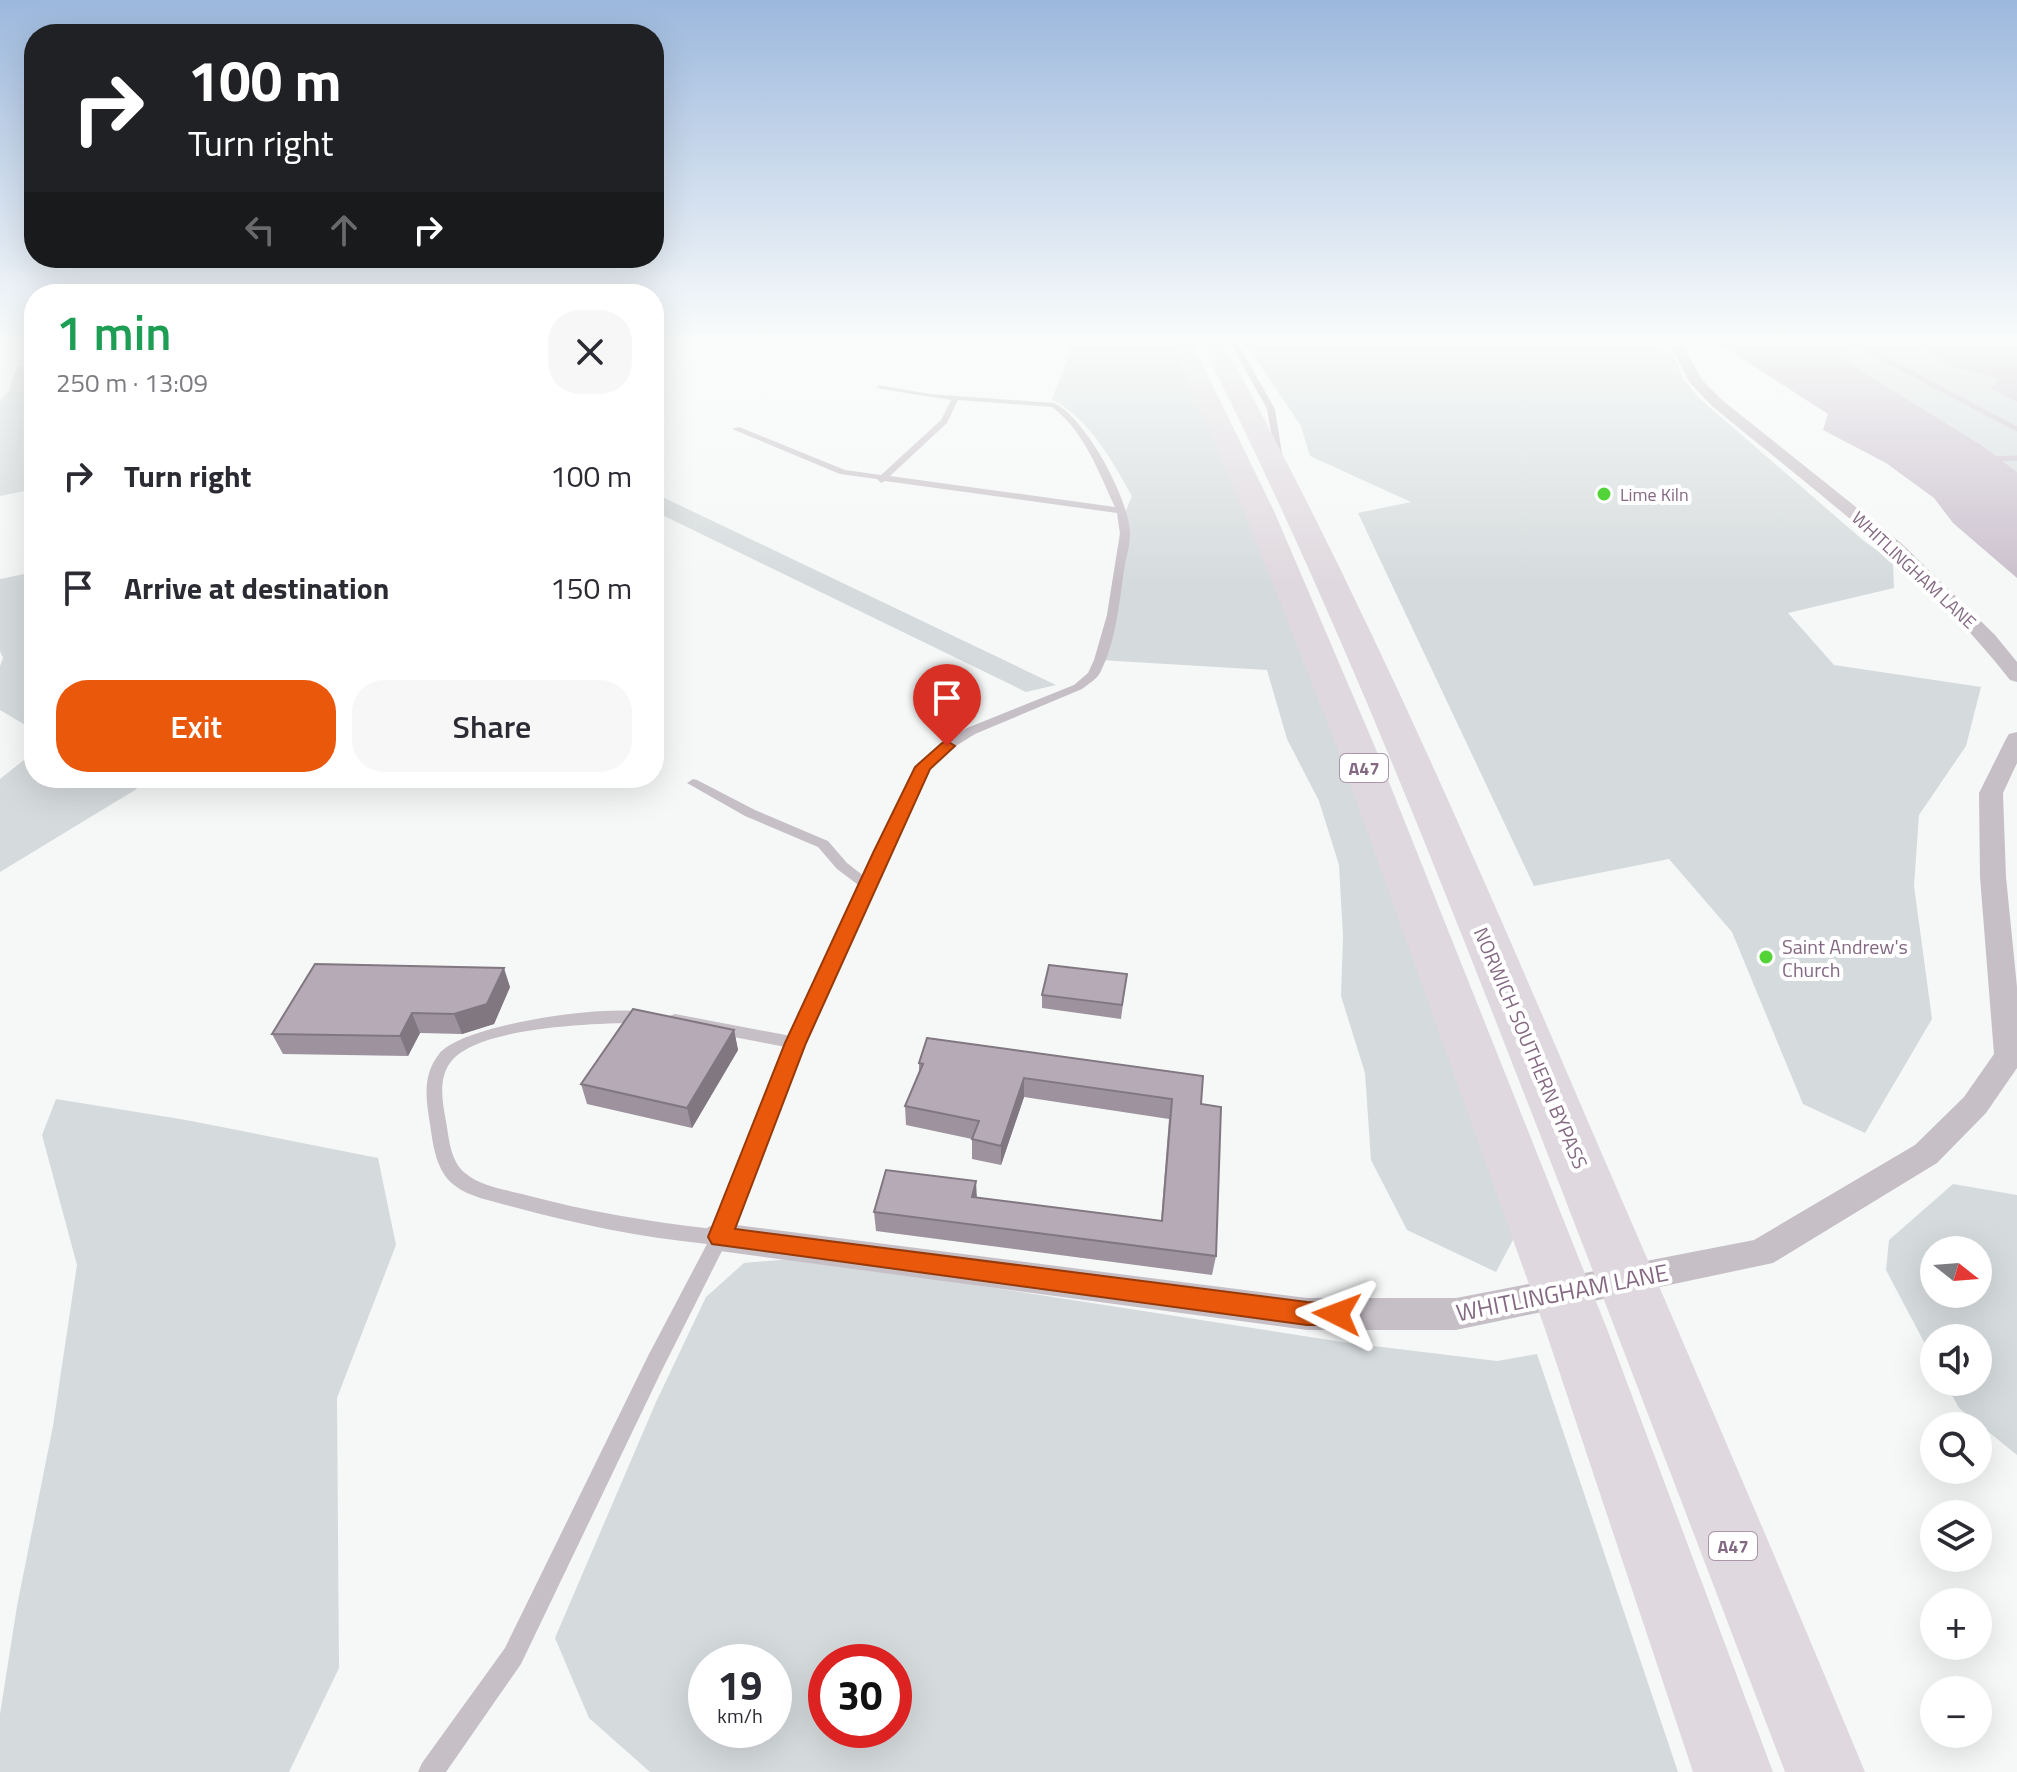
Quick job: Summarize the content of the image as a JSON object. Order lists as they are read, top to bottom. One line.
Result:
{"streets":{"highway":["A47","NORWICH SOUTHERN BYPASS"],"street":["WHITLINGHAM LANE"]},"places":["Lime Kiln","Saint Andrew's Church"],"north":"right","page":{"turn":["100 m","Turn right"],"heading":["1 min","250 m · 13:09"],"list":[{"name":"Turn right","value":"100 m"},{"name":"Arrive at destination","value":"150 m"}],"buttons":["Exit","Share"],"map_buttons":["+","−"],"speed":"19 km/h","limit":"30"}}
